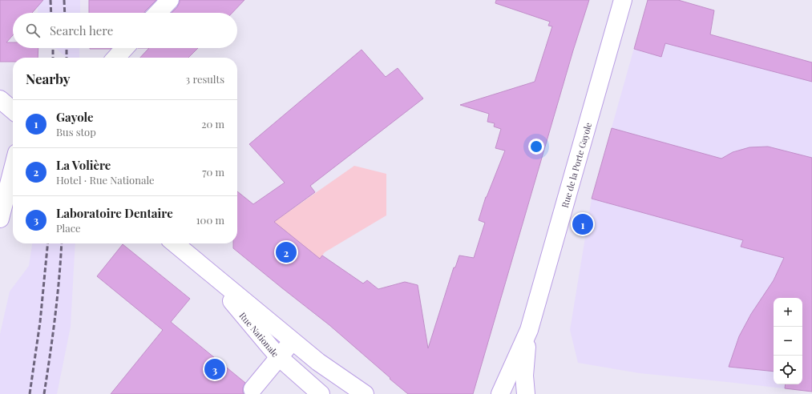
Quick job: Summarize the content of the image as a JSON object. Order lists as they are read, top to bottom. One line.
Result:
{"streets":{"street":["Rue de la Porte Gayole","Rue Nationale"]},"page":{"search":"Search here","heading":["Nearby","3 results"],"list":[{"mark":"1","name":"Gayole","note":"Bus stop","value":"20 m"},{"mark":"2","name":"La Volière","note":"Hotel · Rue Nationale","value":"70 m"},{"mark":"3","name":"Laboratoire Dentaire","note":"Place","value":"100 m"}],"pins":["1","2","3"],"map_buttons":["+","−"]}}
